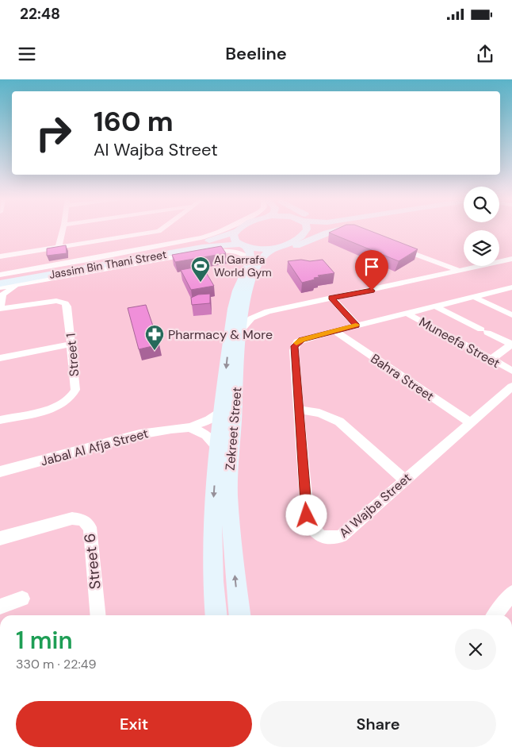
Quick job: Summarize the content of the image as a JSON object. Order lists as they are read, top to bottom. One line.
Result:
{"streets":{"main road":["Jassim Bin Thani Street","Zekreet Street"],"street":["Muneefa Street","Street 1","Bahra Street","Jabal Al Afja Street","Al Wajba Street","Street 6"]},"crossings":[["Jassim Bin Thani Street","Zekreet Street"],["Muneefa Street","Al Wajba Street"],["Bahra Street","Al Wajba Street"],["Zekreet Street","Jabal Al Afja Street"]],"places":{"sports":["Al Garrafa World Gym"],"pharmacy":["Pharmacy & More"]},"page":{"status":"22:48","header":"Beeline","turn":["160 m","Al Wajba Street"],"heading":["1 min","330 m · 22:49"],"buttons":["Exit","Share"]}}
